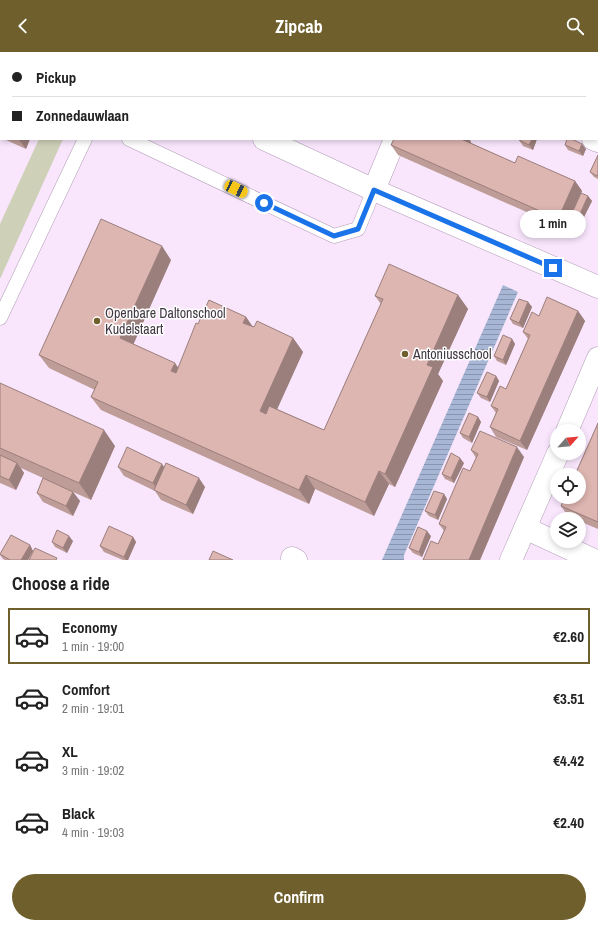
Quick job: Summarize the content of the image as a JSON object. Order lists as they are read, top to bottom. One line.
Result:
{"places":["Openbare Daltonschool Kudelstaart","Antoniusschool"],"north":"top right","page":{"header":"Zipcab","banner":["Pickup","Zonnedauwlaan"],"bubble":"1 min","heading":"Choose a ride","list":[{"name":"Economy","note":"1 min · 19:00","value":"€2.60"},{"name":"Comfort","note":"2 min · 19:01","value":"€3.51"},{"name":"XL","note":"3 min · 19:02","value":"€4.42"},{"name":"Black","note":"4 min · 19:03","value":"€2.40"}],"buttons":"Confirm"}}
